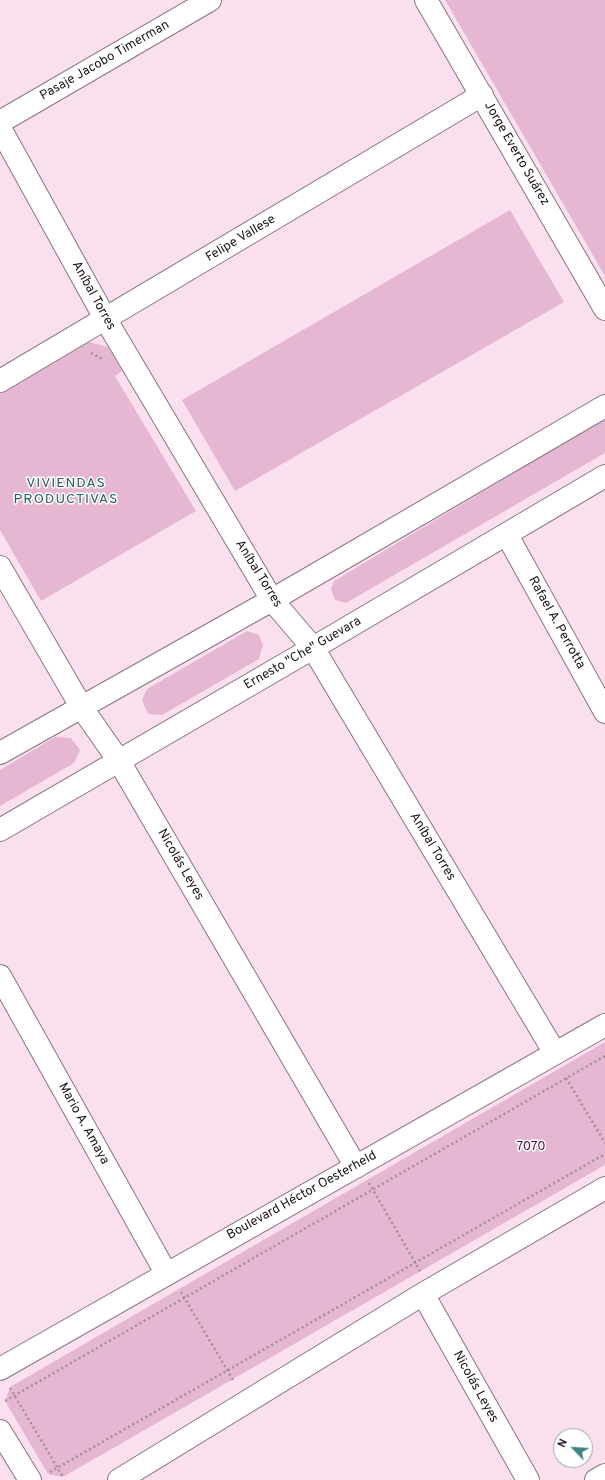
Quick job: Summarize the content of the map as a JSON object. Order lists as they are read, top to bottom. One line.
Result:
{"streets":{"street":["Pasaje Jacobo Timerman","Jorge Everto Suárez","Felipe Vallese","Aníbal Torres","Rafael A. Perrotta","Ernesto \"Che\" Guevara","Nicolás Leyes","Mario A. Amaya","Boulevard Héctor Oesterheld"]},"crossings":[["Jorge Everto Suárez","Felipe Vallese"],["Felipe Vallese","Aníbal Torres"],["Aníbal Torres","Ernesto \"Che\" Guevara"],["Aníbal Torres","Boulevard Héctor Oesterheld"],["Rafael A. Perrotta","Ernesto \"Che\" Guevara"],["Ernesto \"Che\" Guevara","Nicolás Leyes"],["Nicolás Leyes","Boulevard Héctor Oesterheld"],["Mario A. Amaya","Boulevard Héctor Oesterheld"]],"districts":["VIVIENDAS PRODUCTIVAS"],"parks":["7070"],"north":"top left"}
